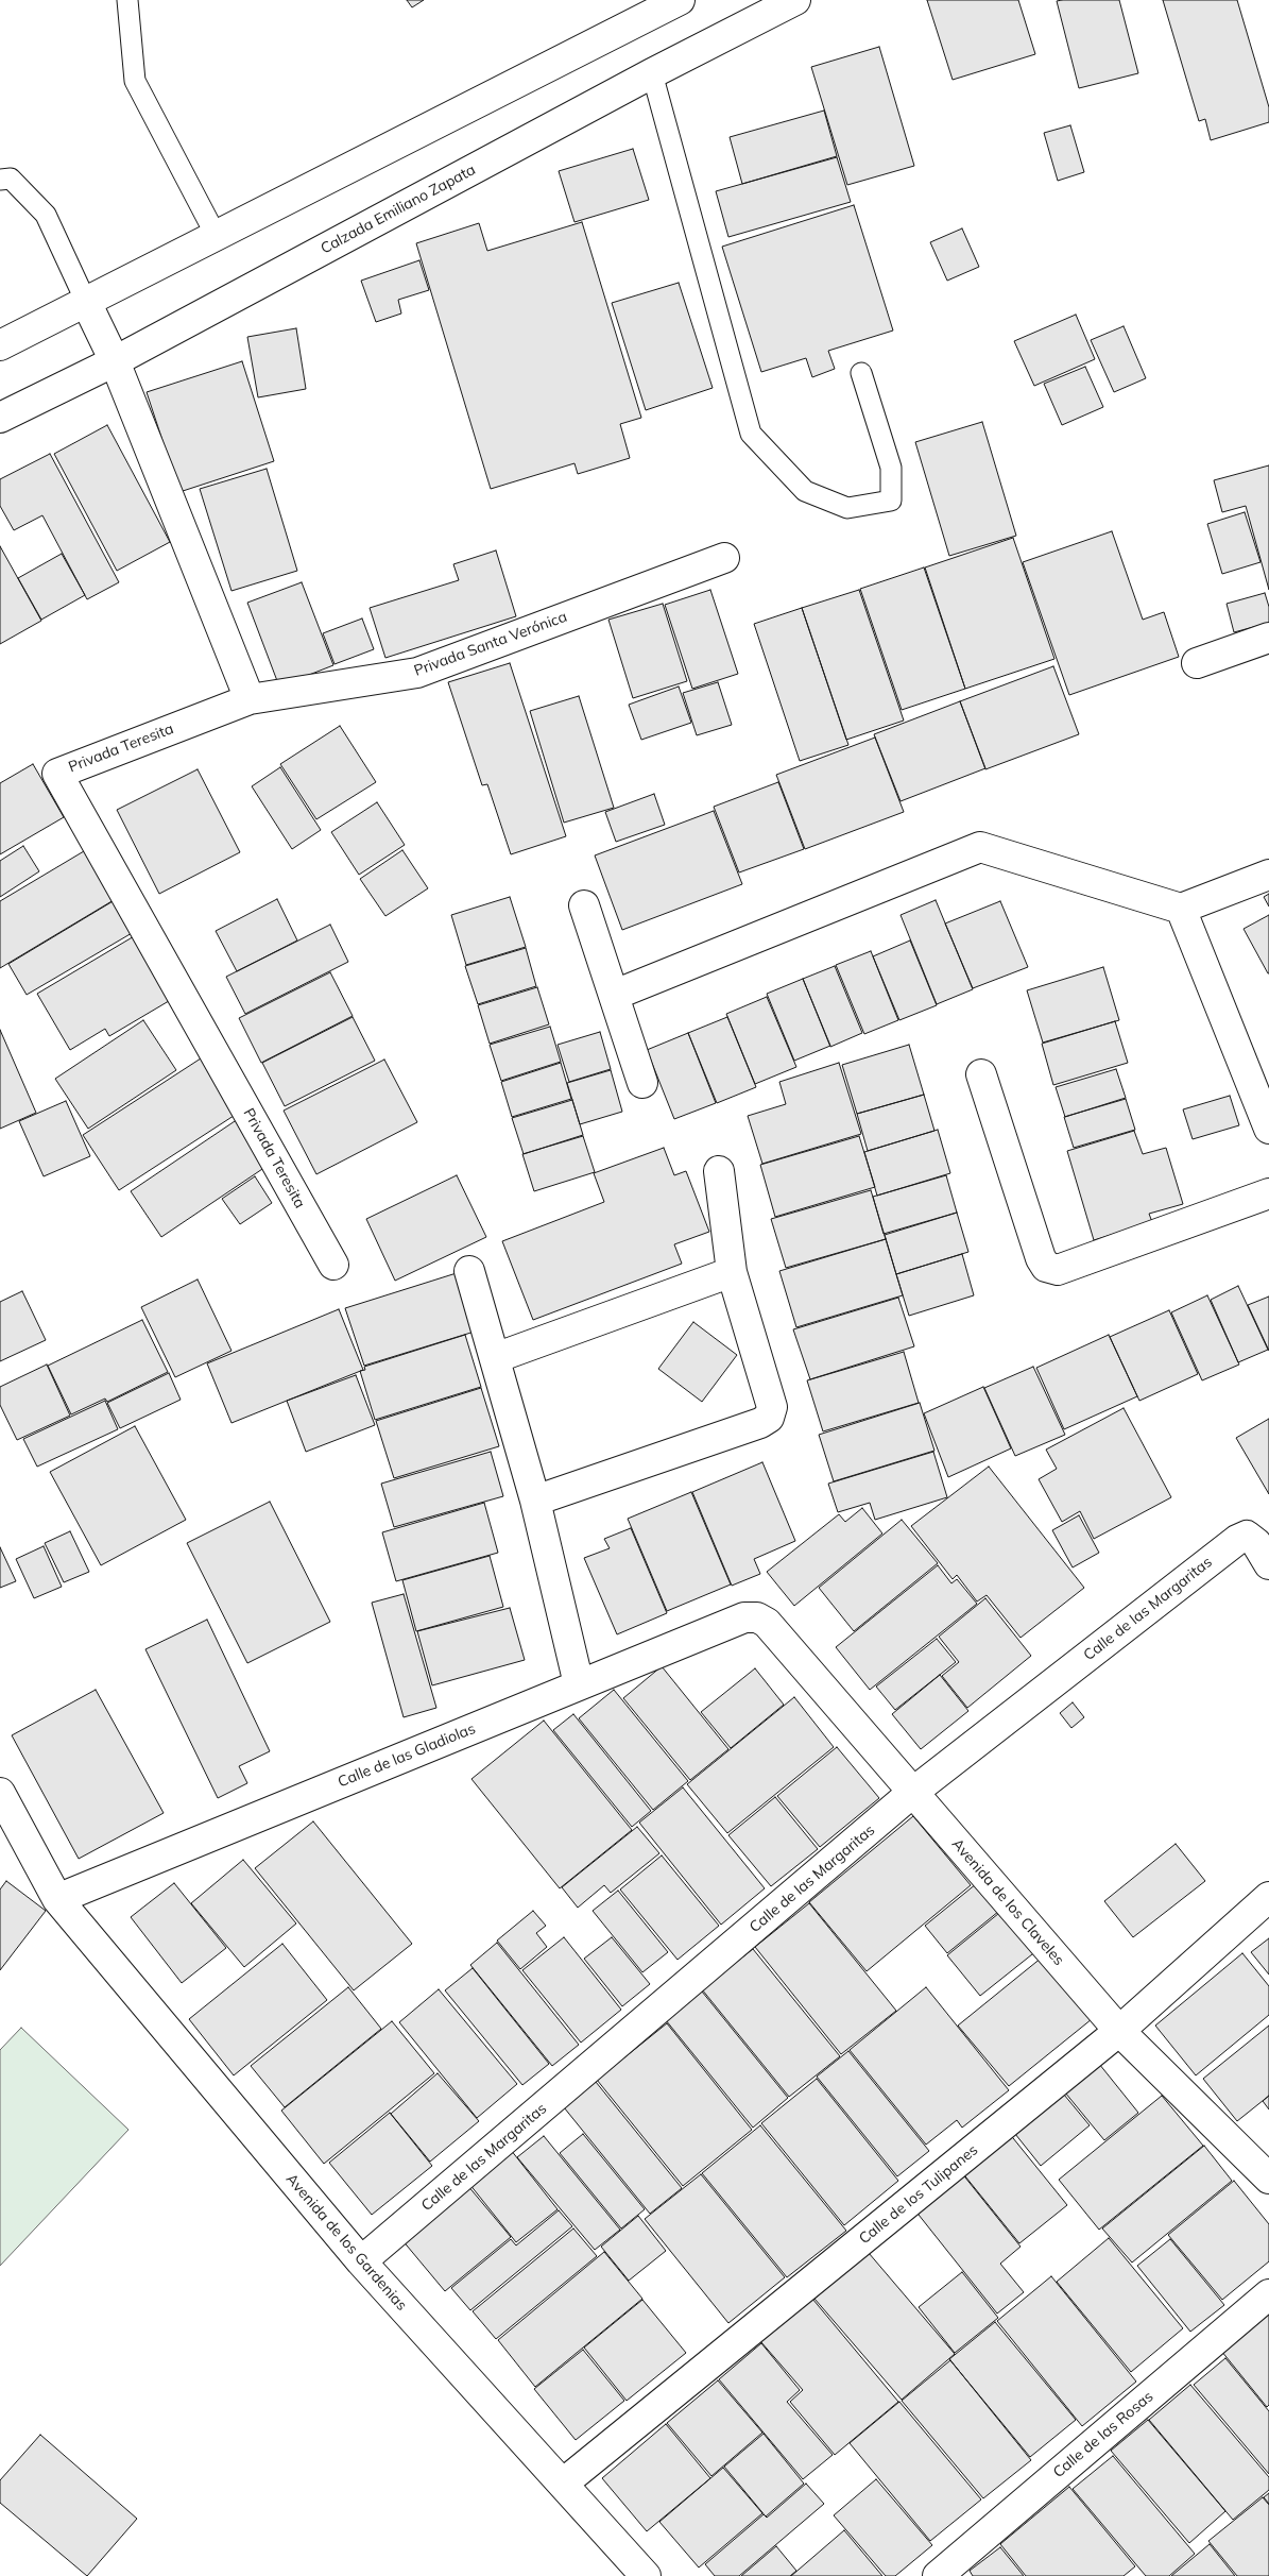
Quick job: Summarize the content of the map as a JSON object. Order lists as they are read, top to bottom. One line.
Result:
{"streets":{"street":["Calzada Emiliano Zapata","Privada Santa Verónica","Privada Teresita","Calle de las Margaritas","Calle de las Gladiolas","Avenida de los Claveles","Calle de los Tulipanes","Avenida de los Gardenias","Calle de las Rosas"]},"crossings":[["Privada Santa Verónica","Privada Teresita"],["Calle de las Margaritas","Avenida de los Claveles"],["Calle de las Margaritas","Avenida de los Gardenias"],["Calle de las Gladiolas","Avenida de los Claveles"],["Calle de las Gladiolas","Avenida de los Gardenias"],["Avenida de los Claveles","Calle de los Tulipanes"],["Calle de los Tulipanes","Avenida de los Gardenias"]]}
